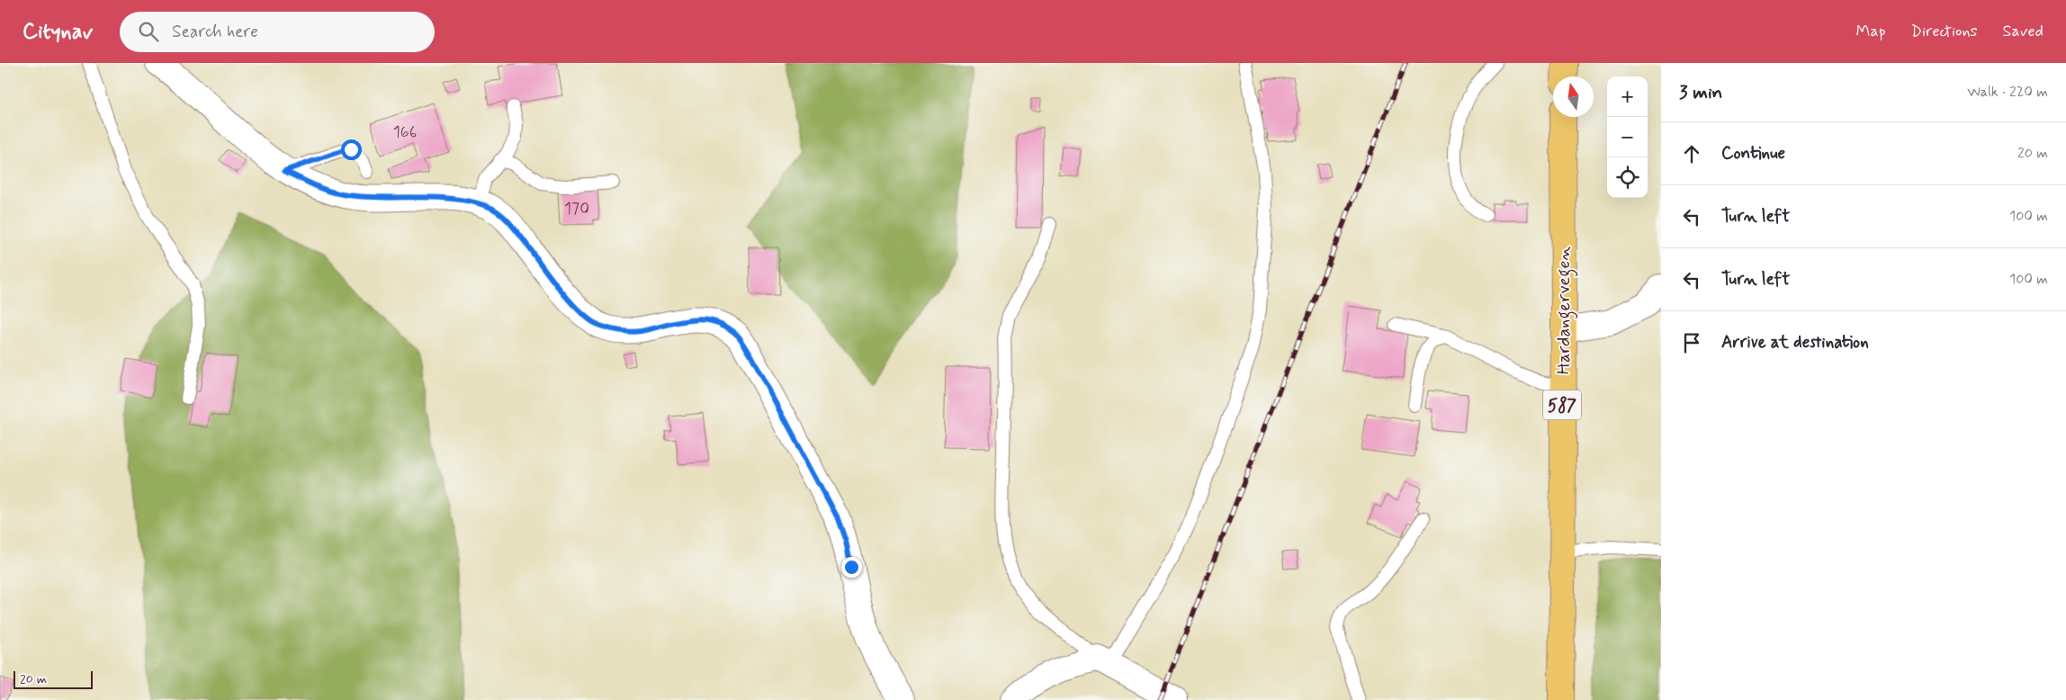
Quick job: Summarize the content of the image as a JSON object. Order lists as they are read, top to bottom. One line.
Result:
{"streets":{"main road":["Hardangervegen","587"]},"house_numbers":["166","170"],"scale_bar":"20 m","north":"top","page":{"header":"Citynav","search":"Search here","nav":["Map","Directions","Saved"],"heading":["3 min","Walk · 220 m"],"map_buttons":["+","−"],"list":[["Continue","20 m"],["Turn left","100 m"],["Turn left","100 m"],"Arrive at destination"],"scale":"20 m"}}
